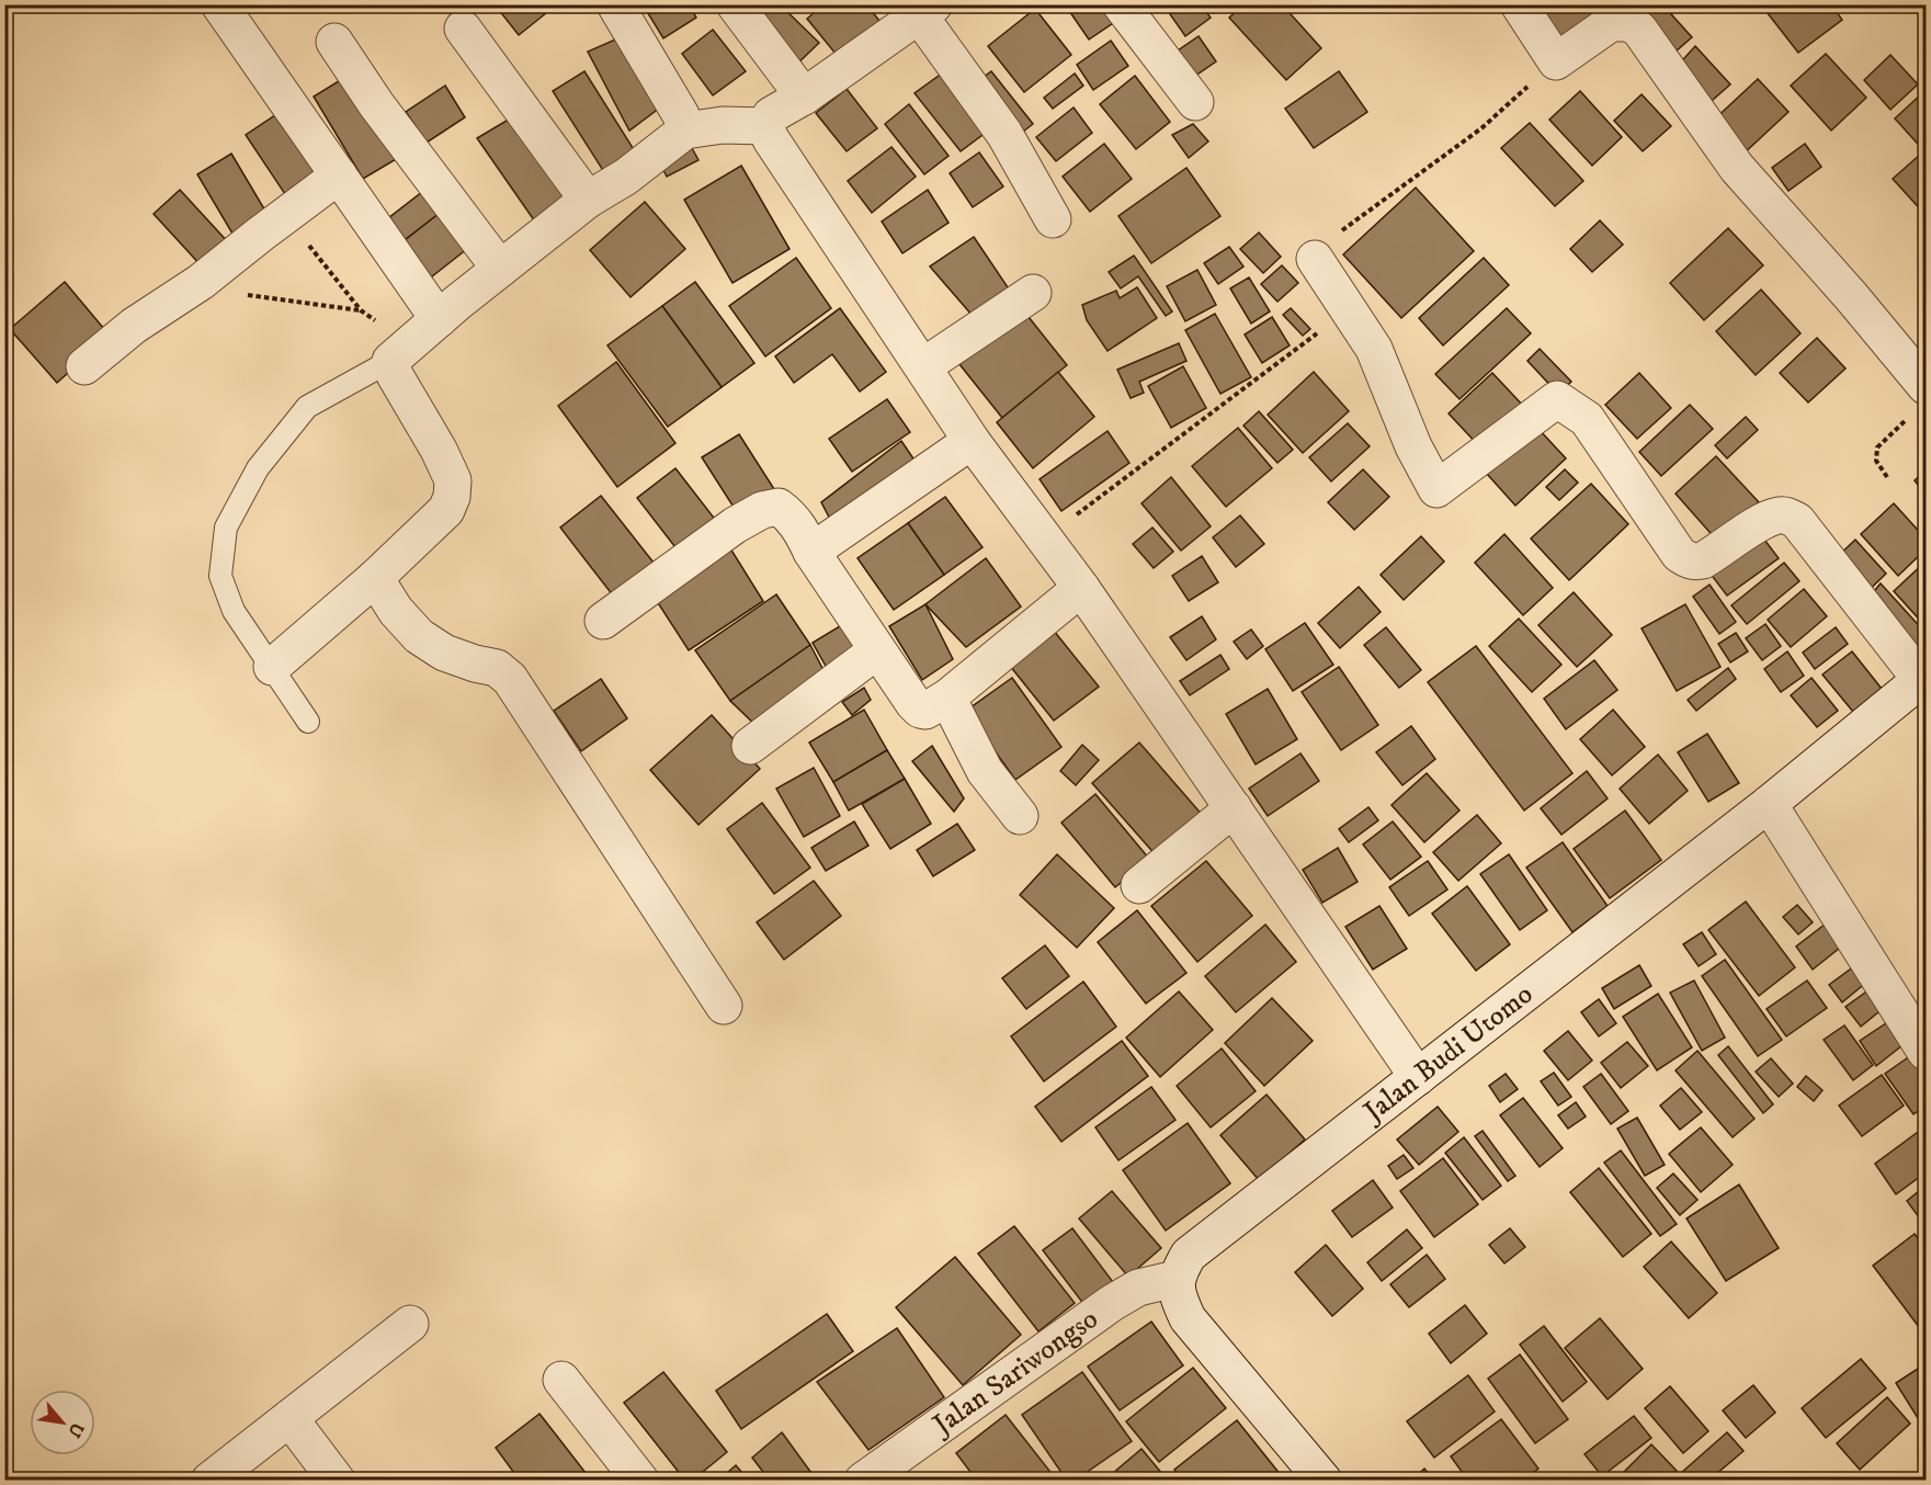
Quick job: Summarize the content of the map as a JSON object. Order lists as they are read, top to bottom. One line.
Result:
{"streets":{"street":["Jalan Budi Utomo","Jalan Sariwongso"]},"crossings":[["Jalan Budi Utomo","Jalan Sariwongso"]],"north":"bottom right"}
